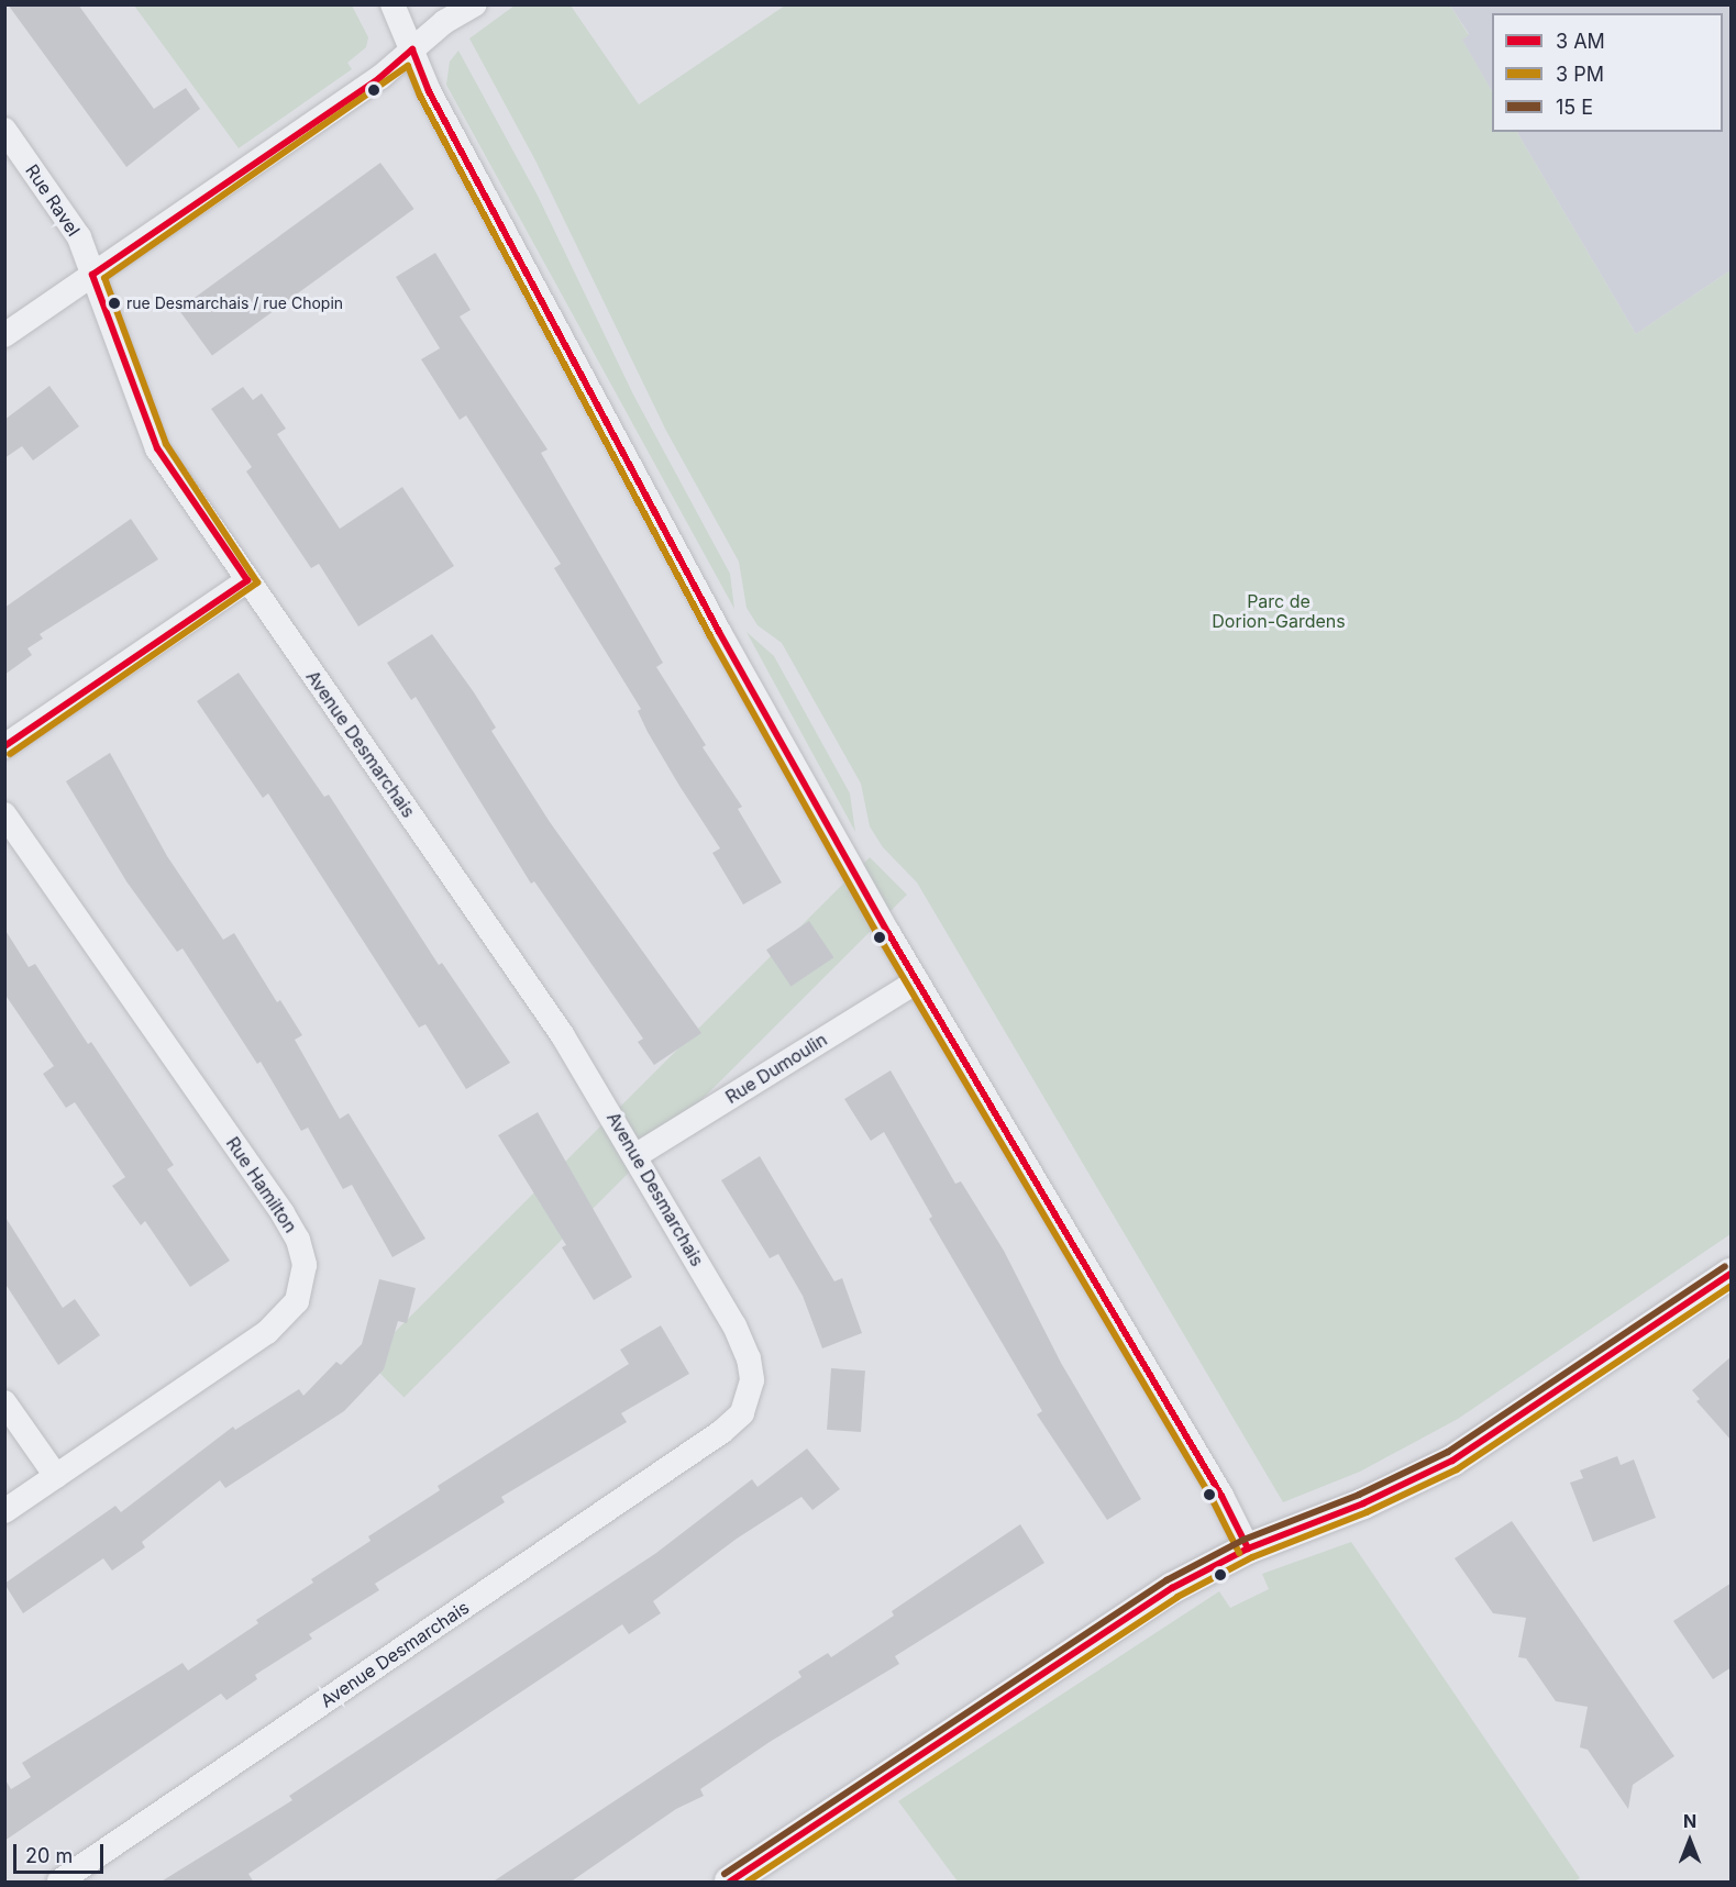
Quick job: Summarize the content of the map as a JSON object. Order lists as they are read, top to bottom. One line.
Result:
{"streets":{"street":["Rue Ravel","Avenue Desmarchais","Rue Dumoulin","Rue Hamilton"]},"crossings":[["Rue Ravel","Avenue Desmarchais"],["Avenue Desmarchais","Rue Dumoulin"]],"parks":["Parc de Dorion-Gardens"],"places":["rue Desmarchais / rue Chopin"],"legend":["3 AM","3 PM","15 E"],"scale_bar":"20 m","north":"top"}
